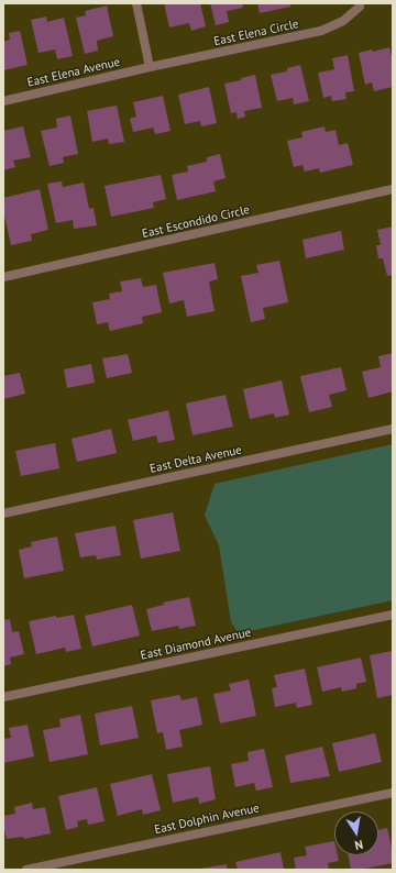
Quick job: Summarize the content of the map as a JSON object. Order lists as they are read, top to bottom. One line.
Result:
{"streets":{"street":["East Elena Circle","East Elena Avenue","East Escondido Circle","East Delta Avenue","East Diamond Avenue","East Dolphin Avenue"]},"crossings":[["East Elena Circle","East Elena Avenue"]],"north":"bottom"}
